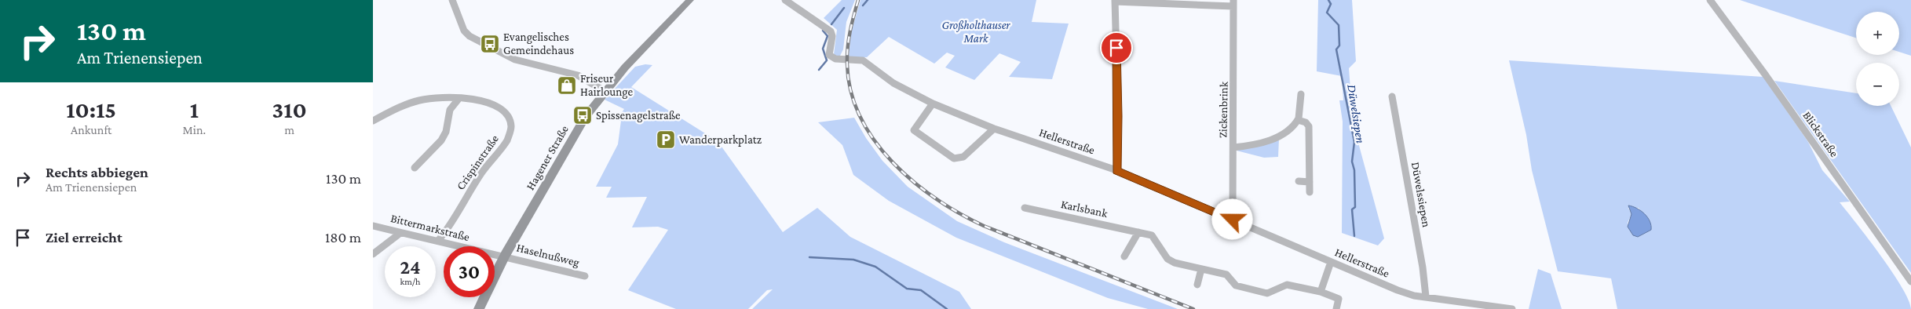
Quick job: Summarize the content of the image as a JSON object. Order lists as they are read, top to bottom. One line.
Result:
{"streets":{"main road":["Hagener Straße"],"street":["Zickenbrink","Blickstraße","Hellerstraße","Crispinstraße","Düwelssiepen","Karlsbank","Bittermarkstraße","Haselnußweg"]},"crossings":[["Zickenbrink","Hellerstraße"],["Hellerstraße","Düwelssiepen"],["Hagener Straße","Bittermarkstraße"],["Hagener Straße","Haselnußweg"],["Crispinstraße","Bittermarkstraße"],["Bittermarkstraße","Haselnußweg"]],"water":["Düwelsiepen"],"parks":["Großholthauser Mark"],"places":{"bus stop":["Evangelisches Gemeindehaus","Spissenagelstraße"],"shop":["Friseur Hairlounge"],"parking":["Wanderparkplatz"]},"page":{"turn":["130 m","Am Trienensiepen"],"map_buttons":["+","−"],"eta":["10:15","Ankunft","1","Min.","310","m"],"list":[{"name":"Rechts abbiegen","note":"Am Trienensiepen","value":"130 m"},{"name":"Ziel erreicht","value":"180 m"}],"speed":"24 km/h","limit":"30"}}
